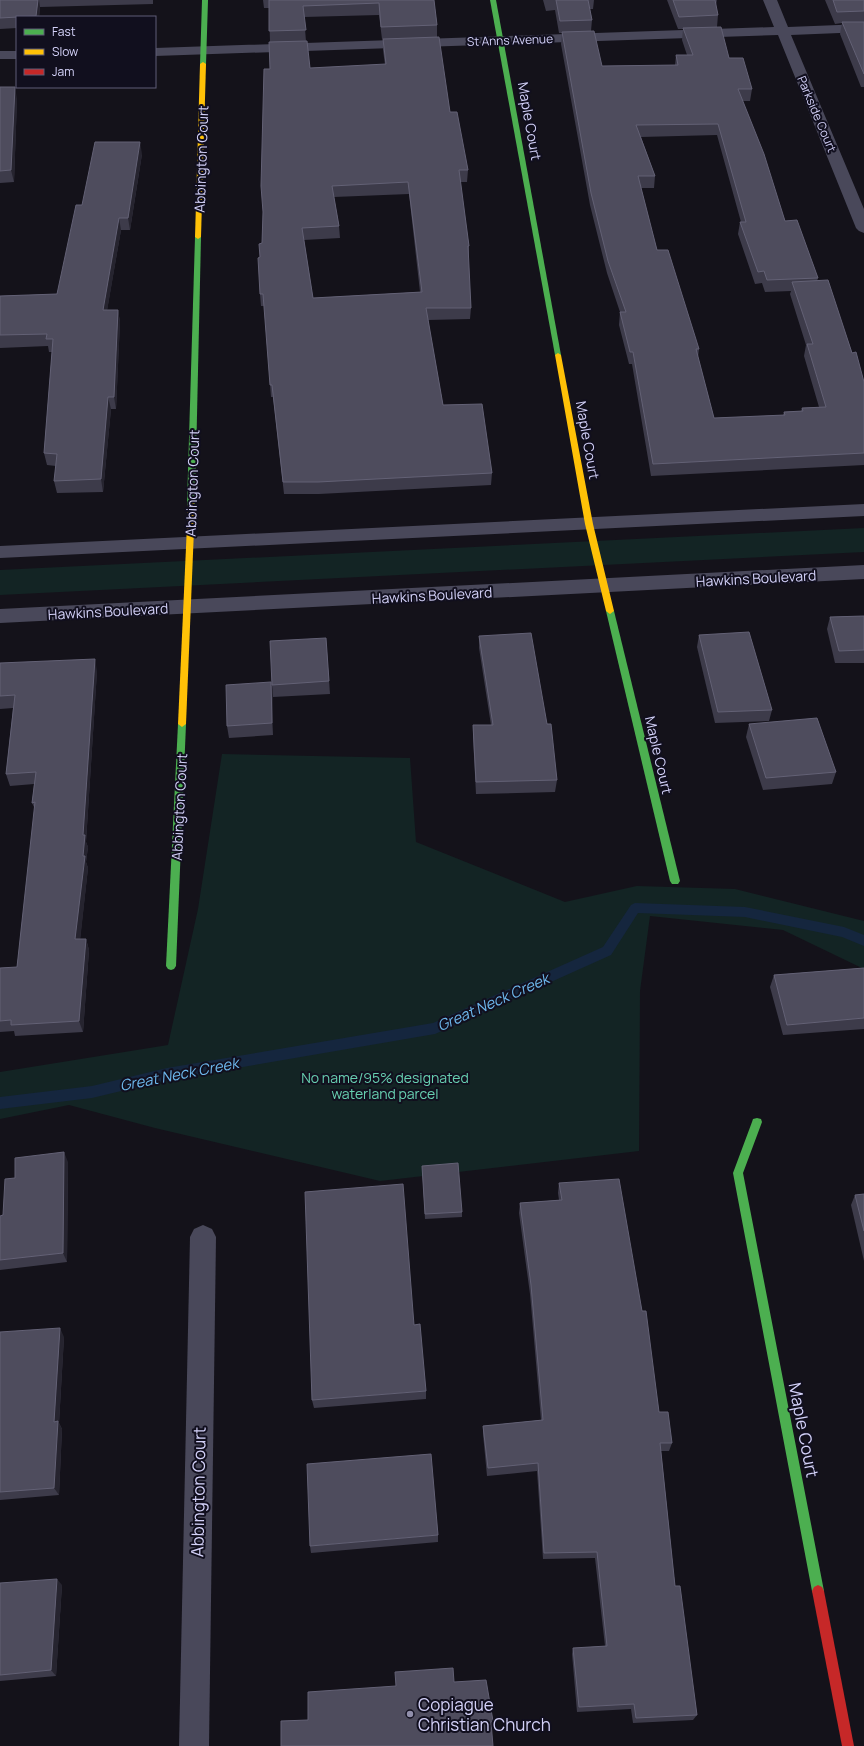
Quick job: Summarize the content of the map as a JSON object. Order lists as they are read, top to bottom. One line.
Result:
{"streets":{"street":["St Anns Avenue","Parkside Court","Maple Court","Abbington Court","Hawkins Boulevard"]},"crossings":[["St Anns Avenue","Parkside Court"],["St Anns Avenue","Maple Court"],["St Anns Avenue","Abbington Court"],["Maple Court","Hawkins Boulevard"],["Abbington Court","Hawkins Boulevard"]],"water":["Great Neck Creek"],"parks":["No name/95% designated waterland parcel"],"places":["Copiague Christian Church"],"legend":["Fast","Slow","Jam"]}
